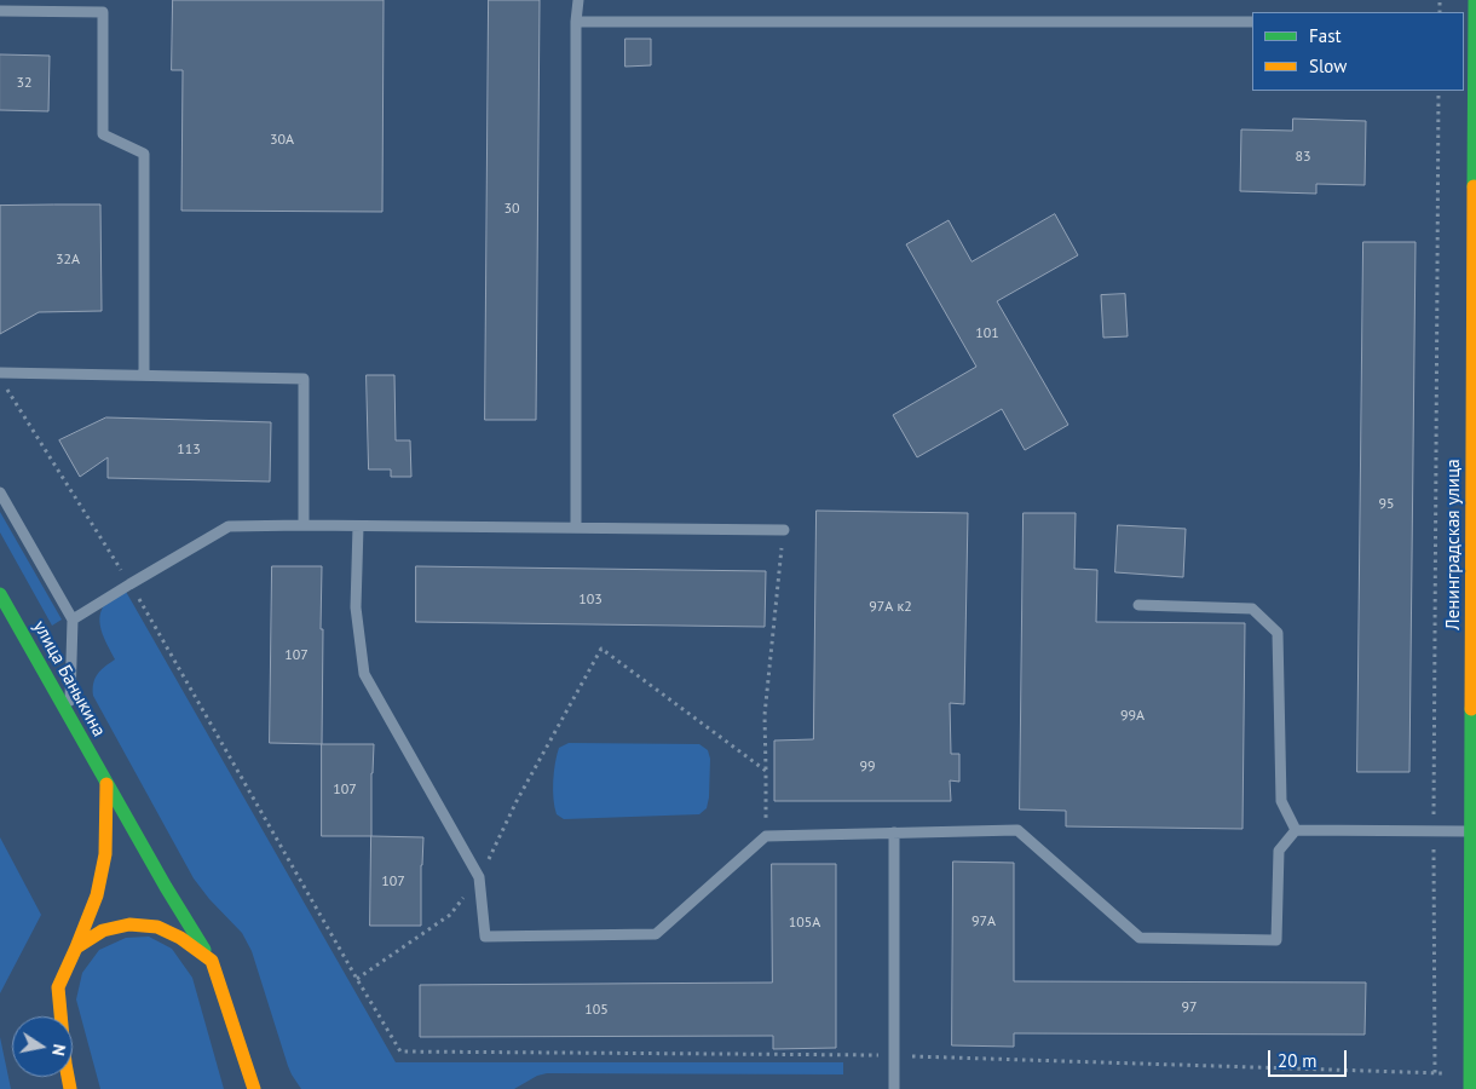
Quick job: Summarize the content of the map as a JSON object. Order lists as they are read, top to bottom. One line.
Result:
{"streets":{"street":["Ленинградская улица","улица Баныкина"]},"house_numbers":["32","30А","83","30","32А","101","113","95","103","97А к2","107","99А","99","107","107","97А","105А","97","105"],"legend":["Fast","Slow"],"scale_bar":"20 m","north":"right"}
